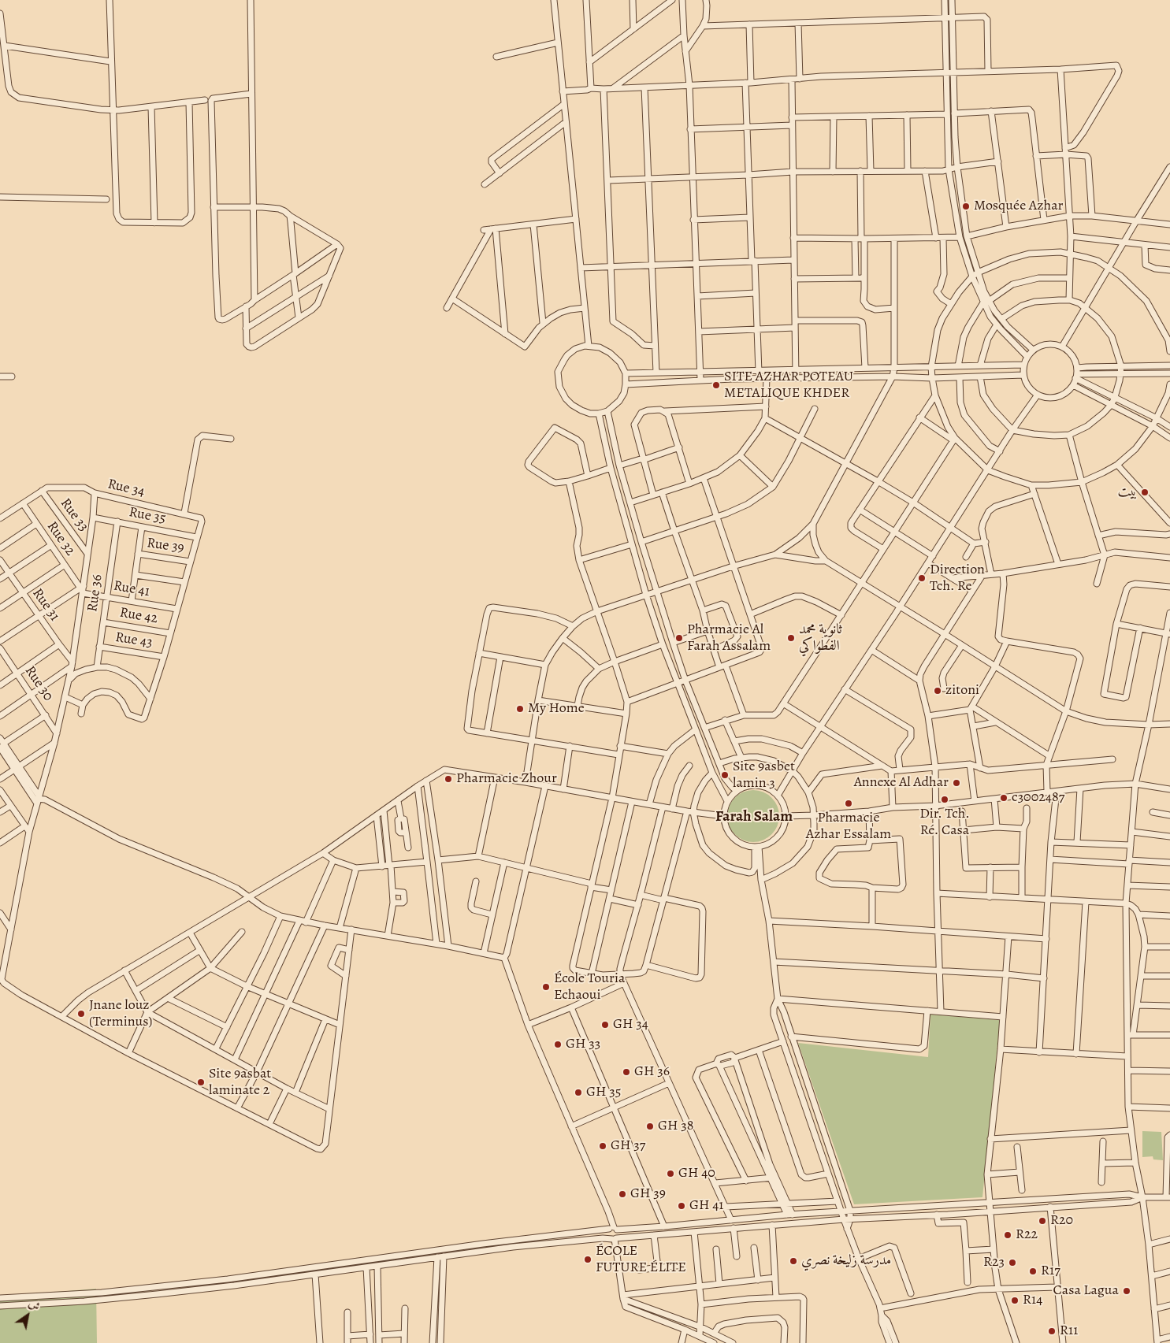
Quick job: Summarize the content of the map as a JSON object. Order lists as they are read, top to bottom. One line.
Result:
{"streets":{"street":["Rue 34","Rue 33","Rue 35","Rue 32","Rue 39","Rue 41","Rue 36","Rue 31","Rue 42","Rue 43","Rue 30"]},"crossings":[["Rue 34","Rue 33"],["Rue 34","Rue 35"],["Rue 35","Rue 36"],["Rue 41","Rue 36"],["Rue 36","Rue 42"],["Rue 36","Rue 43"]],"districts":["Farah Salam"],"places":["Mosquée Azhar","SITE AZHAR POTEAU METALIQUE KHDER","بيت","Direction Tch. Re","Pharmacie Al Farah Assalam","ثانوية محمد الفطواكي","zitoni","My Home","Site 9asbet lamin 3","Pharmacie Zhour","Annexe Al Adhar","c3002487","Dir. Tch. Ré. Casa","Pharmacie Azhar Essalam","École Touria Echaoui","Jnane louz (Terminus)","GH 34","GH 33","GH 36","Site 9asbat laminate 2","GH 35","GH 38","GH 37","GH 40","GH 39","GH 41","R20","R22","ÉCOLE FUTURE ÉLITE","مدرسة زليخة نصري","R23","R17","Casa Lagua","R14","R11"],"north":"top right"}
